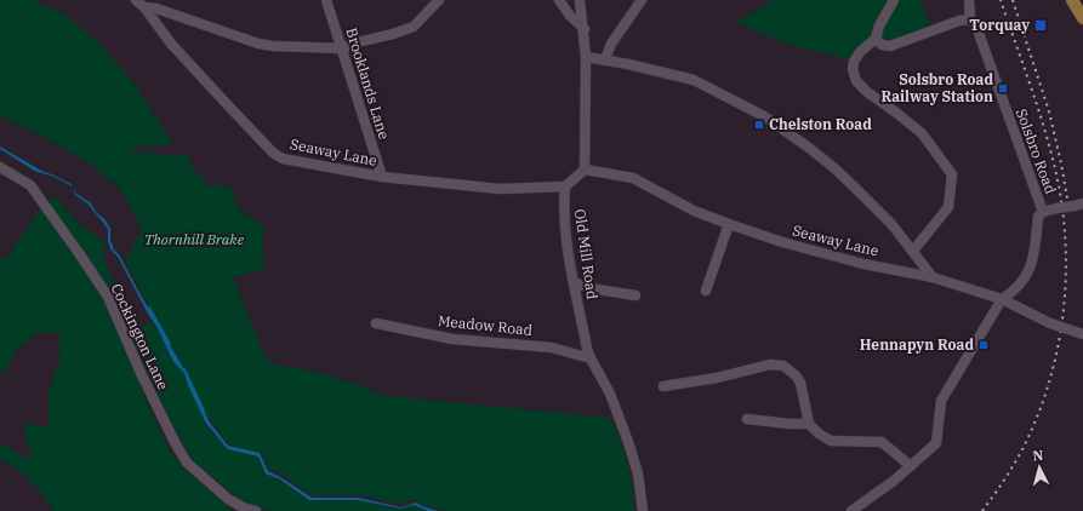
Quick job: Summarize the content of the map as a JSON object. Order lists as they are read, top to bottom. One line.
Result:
{"streets":{"street":["Brooklands Lane","Solsbro Road","Seaway Lane","Old Mill Road","Meadow Road","Cockington Lane"]},"crossings":[["Brooklands Lane","Seaway Lane"],["Seaway Lane","Old Mill Road"],["Old Mill Road","Meadow Road"]],"parks":["Thornhill Brake"],"places":{"transit":["Torquay","Solsbro Road Railway Station","Chelston Road","Hennapyn Road"]},"north":"top"}
